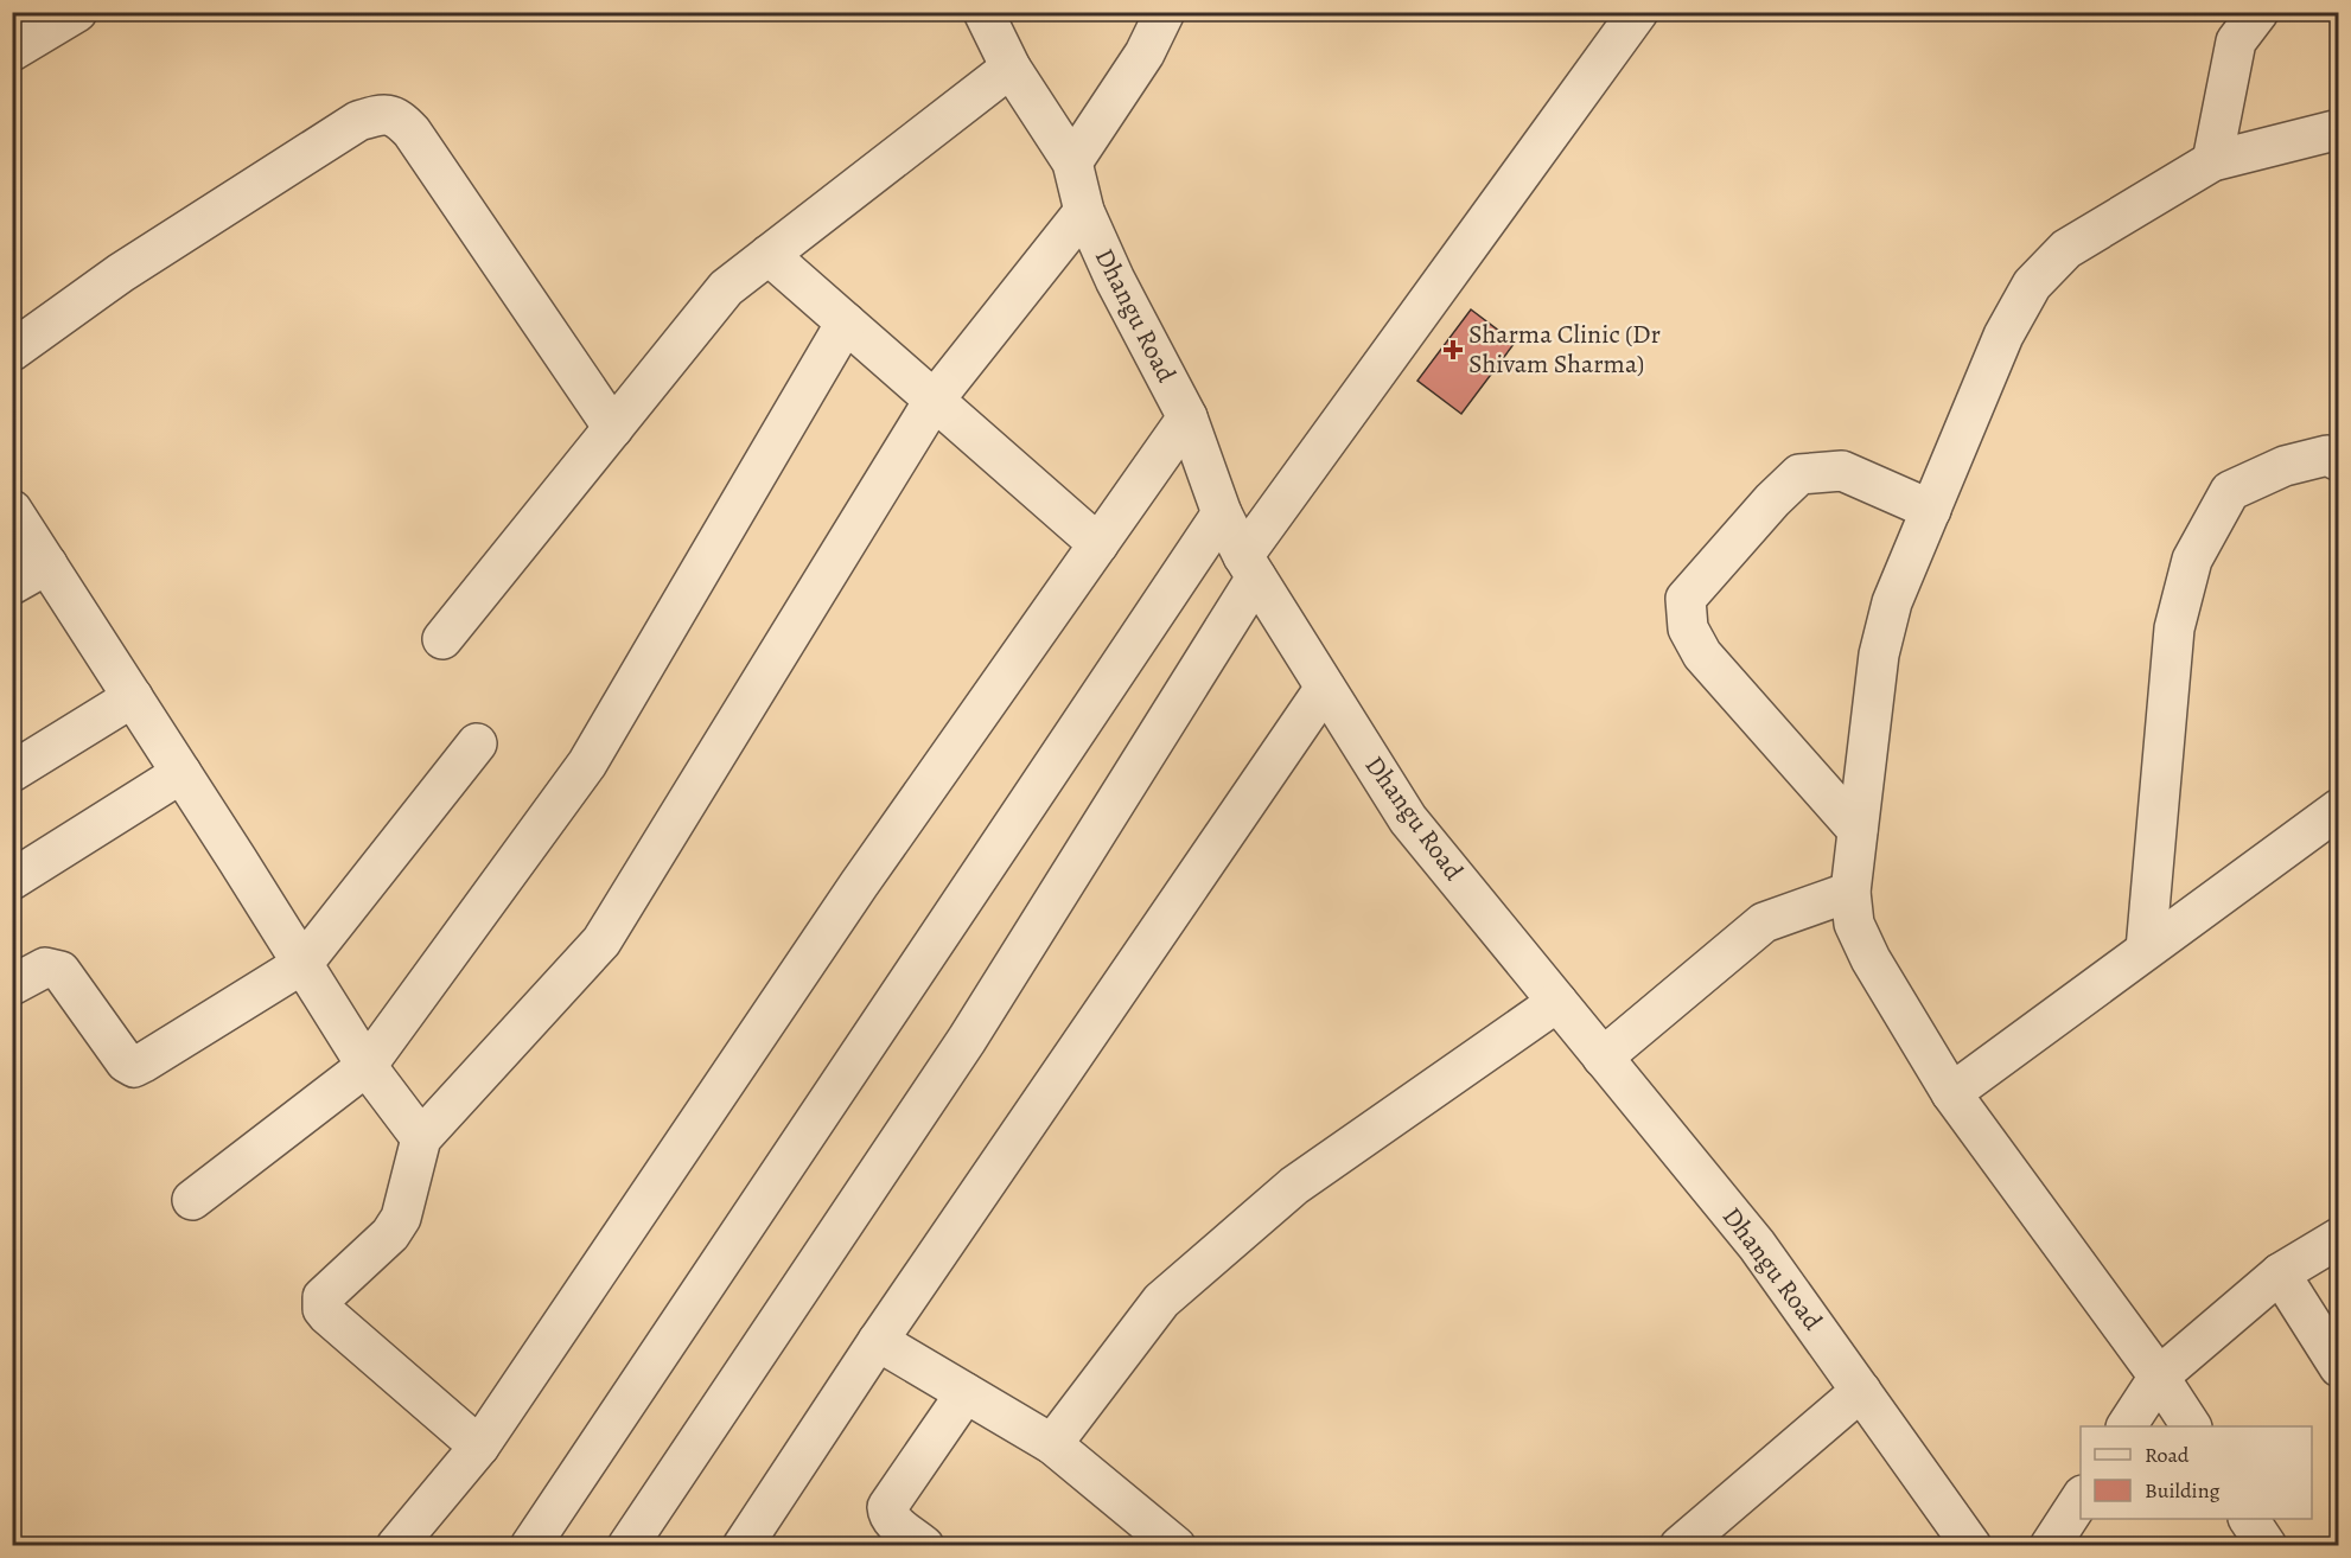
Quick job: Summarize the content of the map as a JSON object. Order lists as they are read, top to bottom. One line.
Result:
{"streets":{"street":["Dhangu Road"]},"places":{"health":["Sharma Clinic (Dr Shivam Sharma)"]},"legend":["Road","Building"]}
